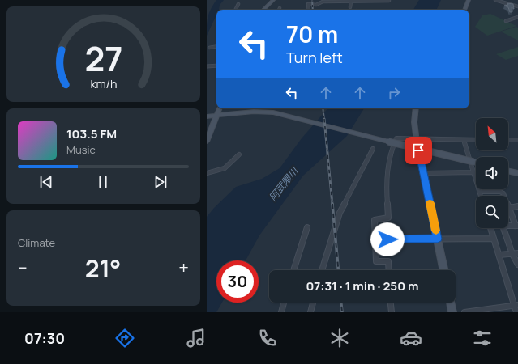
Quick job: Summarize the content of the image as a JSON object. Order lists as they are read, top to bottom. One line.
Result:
{"water":["阿武隈川"],"north":"top left","page":{"turn":["70 m","Turn left"],"song":["103.5 FM","Music"],"tile":"Climate","heat":["−","21°","+"],"limit":"30","trip":"07:31 · 1 min · 250 m","tabs":"07:30","gauge":["27","km/h"]}}
